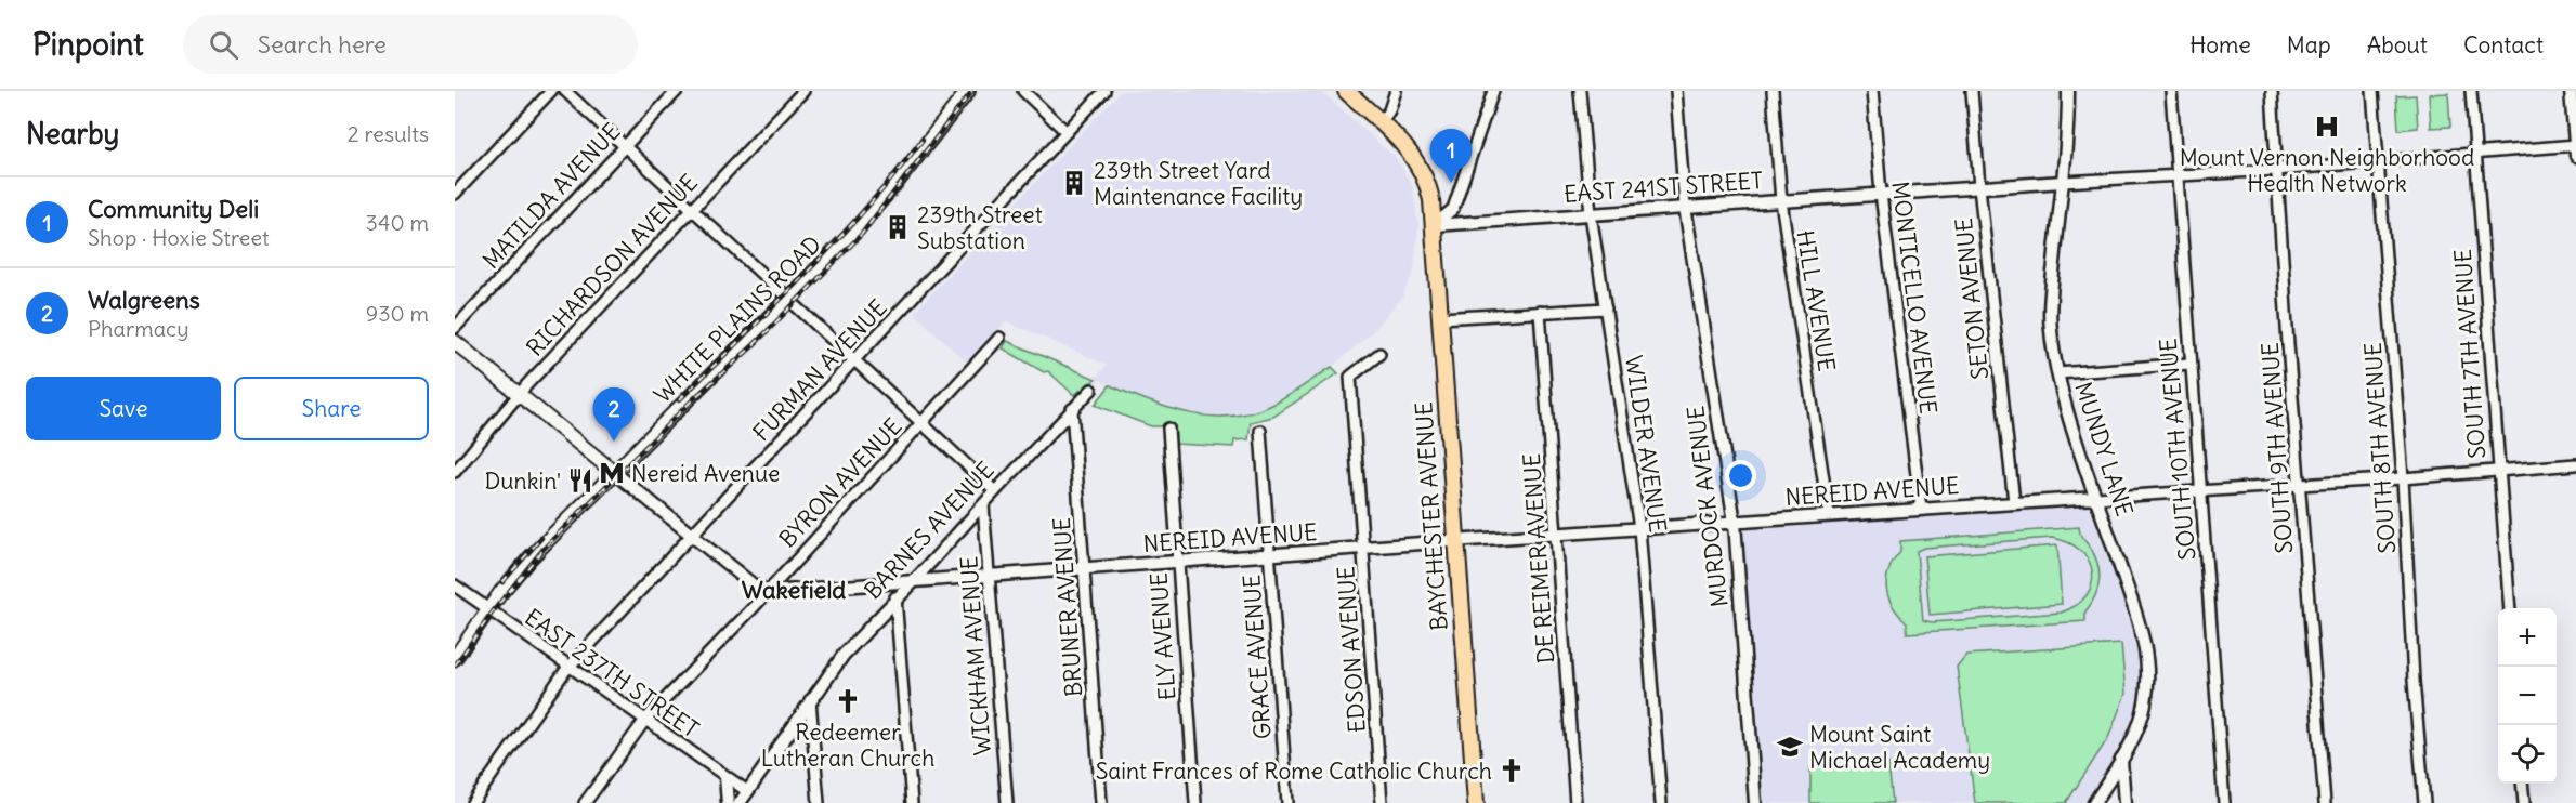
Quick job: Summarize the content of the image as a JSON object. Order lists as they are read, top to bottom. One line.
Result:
{"streets":{"main road":["WHITE PLAINS ROAD","BAYCHESTER AVENUE"],"street":["EAST 241ST STREET","MATILDA AVENUE","RICHARDSON AVENUE","MONTICELLO AVENUE","SETON AVENUE","HILL AVENUE","SOUTH 7TH AVENUE","FURMAN AVENUE","WILDER AVENUE","SOUTH 9TH AVENUE","SOUTH 8TH AVENUE","MUNDY LANE","SOUTH 10TH AVENUE","BYRON AVENUE","NEREID AVENUE","MURDOCK AVENUE","BARNES AVENUE","DE REIMER AVENUE","BRUNER AVENUE","ELY AVENUE","EDSON AVENUE","WICKHAM AVENUE","GRACE AVENUE","EAST 237TH STREET"]},"crossings":[["EAST 241ST STREET","MONTICELLO AVENUE"],["EAST 241ST STREET","SETON AVENUE"],["EAST 241ST STREET","HILL AVENUE"],["EAST 241ST STREET","WILDER AVENUE"],["EAST 241ST STREET","MUNDY LANE"],["EAST 241ST STREET","MURDOCK AVENUE"],["EAST 241ST STREET","BAYCHESTER AVENUE"],["MONTICELLO AVENUE","NEREID AVENUE"],["SETON AVENUE","NEREID AVENUE"],["HILL AVENUE","NEREID AVENUE"],["WHITE PLAINS ROAD","EAST 237TH STREET"],["FURMAN AVENUE","EAST 237TH STREET"],["WILDER AVENUE","NEREID AVENUE"],["MUNDY LANE","NEREID AVENUE"],["BYRON AVENUE","NEREID AVENUE"],["BYRON AVENUE","EAST 237TH STREET"],["NEREID AVENUE","MURDOCK AVENUE"],["NEREID AVENUE","BAYCHESTER AVENUE"],["NEREID AVENUE","BARNES AVENUE"],["NEREID AVENUE","DE REIMER AVENUE"],["NEREID AVENUE","BRUNER AVENUE"],["NEREID AVENUE","ELY AVENUE"],["NEREID AVENUE","EDSON AVENUE"],["NEREID AVENUE","WICKHAM AVENUE"],["NEREID AVENUE","GRACE AVENUE"],["BARNES AVENUE","BRUNER AVENUE"],["BARNES AVENUE","WICKHAM AVENUE"],["BARNES AVENUE","EAST 237TH STREET"]],"districts":["Wakefield"],"places":{"hospital":["Mount Vernon Neighborhood Health Network"],"building":["239th Street Yard Maintenance Facility","239th Street Substation"],"metro station":["Nereid Avenue"],"restaurant":["Dunkin'"],"church":["Redeemer Lutheran Church","Saint Frances of Rome Catholic Church"],"school or university":["Mount Saint Michael Academy"]},"page":{"header":"Pinpoint","search":"Search here","nav":["Home","Map","About","Contact"],"heading":["Nearby","2 results"],"pins":["1","2"],"list":[{"mark":"1","name":"Community Deli","note":"Shop · Hoxie Street","value":"340 m"},{"mark":"2","name":"Walgreens","note":"Pharmacy","value":"930 m"}],"buttons":["Save","Share"],"map_buttons":["+","−"]}}
